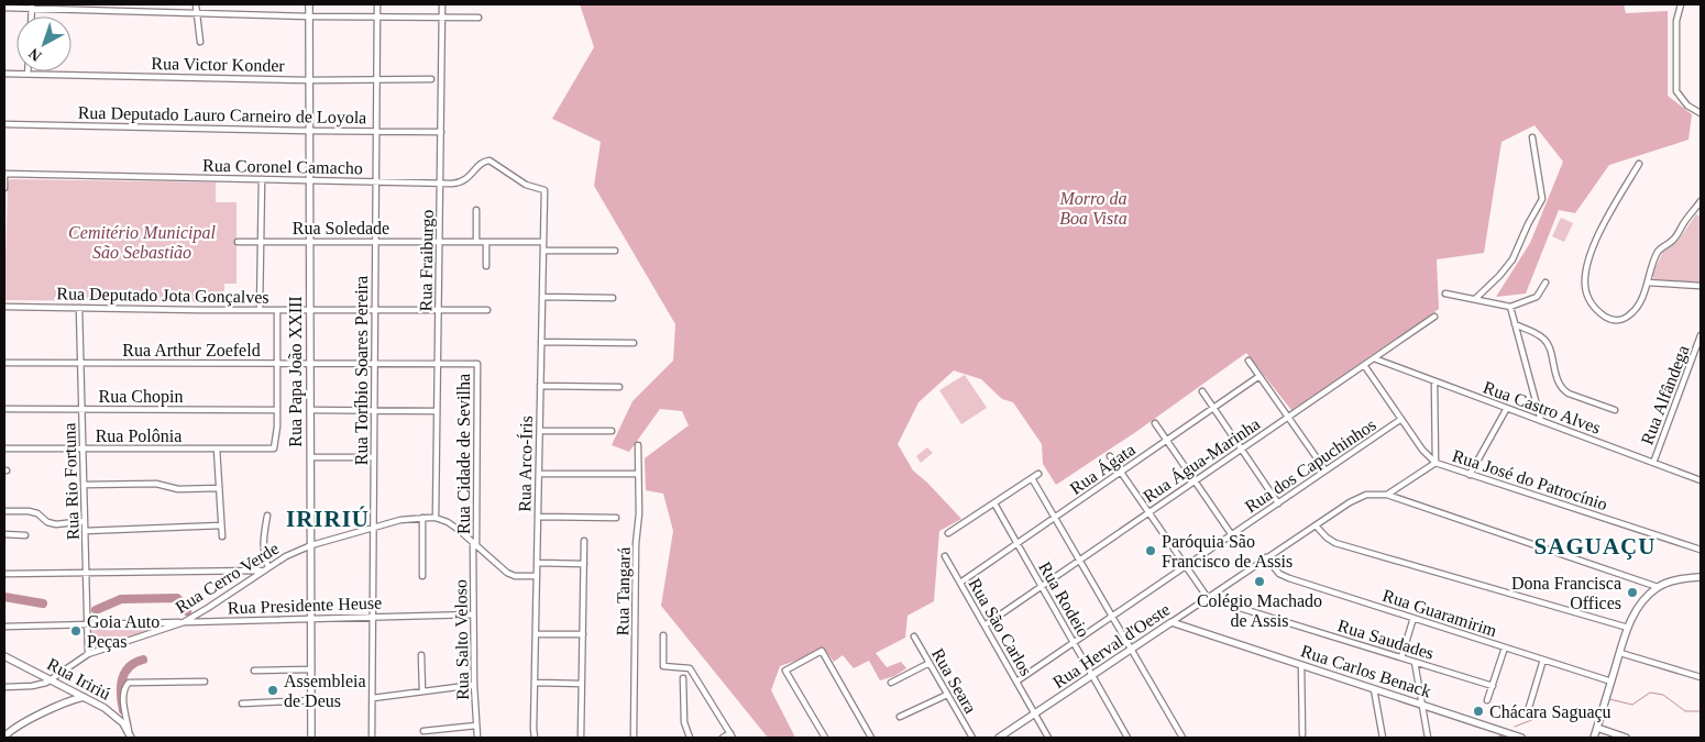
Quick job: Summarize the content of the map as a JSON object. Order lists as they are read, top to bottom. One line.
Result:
{"streets":{"main road":["Rua Papa João XXIII","Rua Herval d'Oeste","Rua Carlos Benack","Rua Iririú"],"street":["Rua Victor Konder","Rua Deputado Lauro Carneiro de Loyola","Rua Coronel Camacho","Rua Soledade","Rua Fraiburgo","Rua Deputado Jota Gonçalves","Rua Arthur Zoefeld","Rua Toríbio Soares Pereira","Rua Alfândega","Rua Chopin","Rua Castro Alves","Rua Polônia","Rua Cidade de Sevilha","Rua Água-Marinha","Rua Arco-Íris","Rua dos Capuchinhos","Rua Ágata","Rua José do Patrocínio","Rua Rio Fortuna","Rua Cerro Verde","Rua Tangará","Rua Rodeio","Rua Presidente Heuse","Rua Guaramirim","Rua São Carlos","Rua Saudades","Rua Salto Veloso","Rua Seara"]},"crossings":[["Rua Victor Konder","Rua Toríbio Soares Pereira"],["Rua Victor Konder","Rua Papa João XXIII"],["Rua Deputado Lauro Carneiro de Loyola","Rua Fraiburgo"],["Rua Deputado Lauro Carneiro de Loyola","Rua Toríbio Soares Pereira"],["Rua Deputado Lauro Carneiro de Loyola","Rua Papa João XXIII"],["Rua Coronel Camacho","Rua Fraiburgo"],["Rua Coronel Camacho","Rua Toríbio Soares Pereira"],["Rua Coronel Camacho","Rua Papa João XXIII"],["Rua Coronel Camacho","Rua Arco-Íris"],["Rua Soledade","Rua Fraiburgo"],["Rua Soledade","Rua Toríbio Soares Pereira"],["Rua Soledade","Rua Papa João XXIII"],["Rua Soledade","Rua Arco-Íris"],["Rua Fraiburgo","Rua Deputado Jota Gonçalves"],["Rua Fraiburgo","Rua Arthur Zoefeld"],["Rua Fraiburgo","Rua Cerro Verde"],["Rua Deputado Jota Gonçalves","Rua Toríbio Soares Pereira"],["Rua Deputado Jota Gonçalves","Rua Papa João XXIII"],["Rua Deputado Jota Gonçalves","Rua Rio Fortuna"],["Rua Arthur Zoefeld","Rua Toríbio Soares Pereira"],["Rua Arthur Zoefeld","Rua Papa João XXIII"],["Rua Arthur Zoefeld","Rua Cidade de Sevilha"],["Rua Arthur Zoefeld","Rua Rio Fortuna"],["Rua Toríbio Soares Pereira","Rua Cerro Verde"],["Rua Toríbio Soares Pereira","Rua Presidente Heuse"],["Rua Papa João XXIII","Rua Cerro Verde"],["Rua Papa João XXIII","Rua Presidente Heuse"],["Rua Alfândega","Rua Castro Alves"],["Rua Chopin","Rua Polônia"],["Rua Chopin","Rua Rio Fortuna"],["Rua Castro Alves","Rua Água-Marinha"],["Rua Polônia","Rua Rio Fortuna"],["Rua Cidade de Sevilha","Rua Cerro Verde"],["Rua Cidade de Sevilha","Rua Salto Veloso"],["Rua Água-Marinha","Rua José do Patrocínio"],["Rua Água-Marinha","Rua Rodeio"],["Rua Água-Marinha","Rua São Carlos"],["Rua Arco-Íris","Rua Cerro Verde"],["Rua dos Capuchinhos","Rua José do Patrocínio"],["Rua dos Capuchinhos","Rua Rodeio"],["Rua dos Capuchinhos","Rua São Carlos"],["Rua Ágata","Rua Rodeio"],["Rua Ágata","Rua São Carlos"],["Rua José do Patrocínio","Rua Herval d'Oeste"],["Rua Rio Fortuna","Rua Cerro Verde"],["Rua Rio Fortuna","Rua Presidente Heuse"],["Rua Cerro Verde","Rua Presidente Heuse"],["Rua Cerro Verde","Rua Salto Veloso"],["Rua Cerro Verde","Rua Iririú"],["Rua Rodeio","Rua Herval d'Oeste"],["Rua Presidente Heuse","Rua Salto Veloso"],["Rua Guaramirim","Rua Herval d'Oeste"],["Rua São Carlos","Rua Herval d'Oeste"],["Rua Saudades","Rua Herval d'Oeste"],["Rua Herval d'Oeste","Rua Carlos Benack"]],"districts":["IRIRIÚ","SAGUAÇU"],"parks":["Morro da Boa Vista","Cemitério Municipal São Sebastião"],"places":["Paróquia São Francisco de Assis","Colégio Machado de Assis","Dona Francisca Offices","Goia Auto Peças","Assembleia de Deus","Chácara Saguaçu"],"north":"bottom left"}
